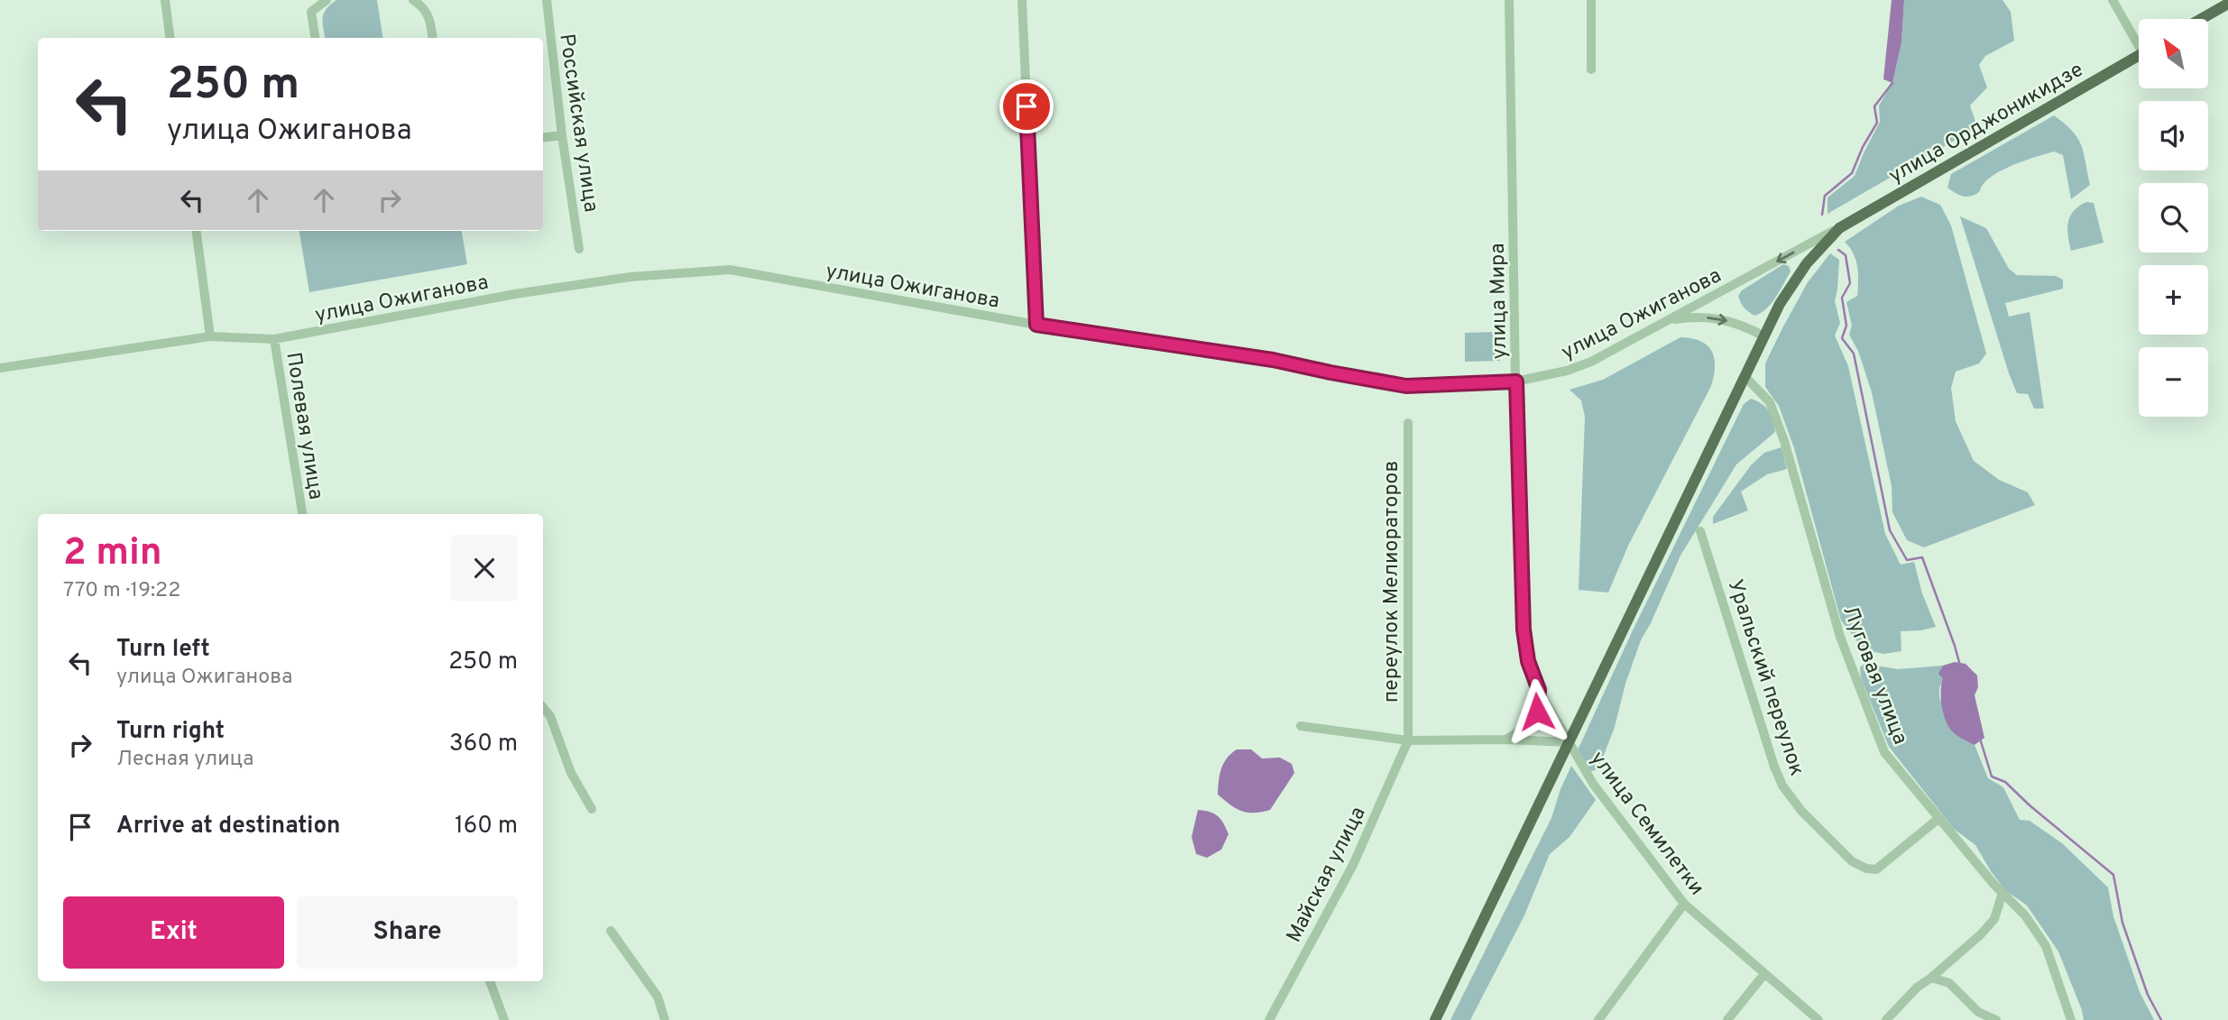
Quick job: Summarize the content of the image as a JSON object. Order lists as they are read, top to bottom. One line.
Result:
{"streets":{"main road":["улица Орджоникидзе"],"street":["Российская улица","улица Ожиганова","улица Мира","Полевая улица","переулок Мелиораторов","Луговая улица","Уральский переулок","улица Семилетки","Майская улица"]},"crossings":[["улица Орджоникидзе","улица Ожиганова"],["улица Орджоникидзе","улица Мира"],["улица Орджоникидзе","Луговая улица"],["улица Орджоникидзе","улица Семилетки"],["улица Ожиганова","улица Мира"],["улица Ожиганова","Полевая улица"],["улица Мира","улица Семилетки"],["переулок Мелиораторов","Майская улица"],["Луговая улица","Уральский переулок"]],"north":"top left","page":{"map_buttons":["+","−"],"turn":["250 m","улица Ожиганова"],"heading":["2 min","770 m · 19:22"],"list":[{"name":"Turn left","note":"улица Ожиганова","value":"250 m"},{"name":"Turn right","note":"Лесная улица","value":"360 m"},{"name":"Arrive at destination","value":"160 m"}],"buttons":["Exit","Share"]}}
